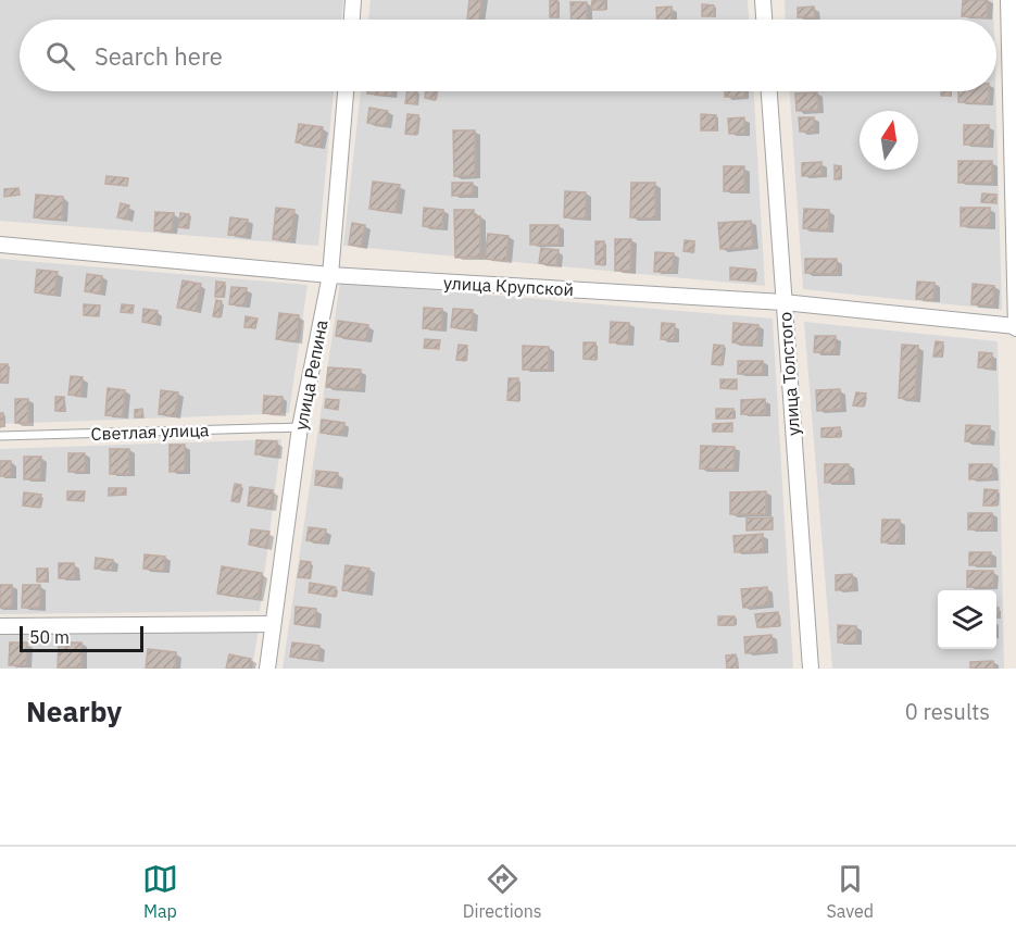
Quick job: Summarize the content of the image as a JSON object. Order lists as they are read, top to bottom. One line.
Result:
{"streets":{"street":["улица Крупской","улица Толстого","улица Репина"],"lane":["Светлая улица"]},"crossings":[["улица Крупской","улица Толстого"],["улица Крупской","улица Репина"],["улица Репина","Светлая улица"]],"scale_bar":"50 m","north":"top","page":{"search":"Search here","scale":"50 m","heading":["Nearby","0 results"],"nav":["Map","Directions","Saved"]}}
